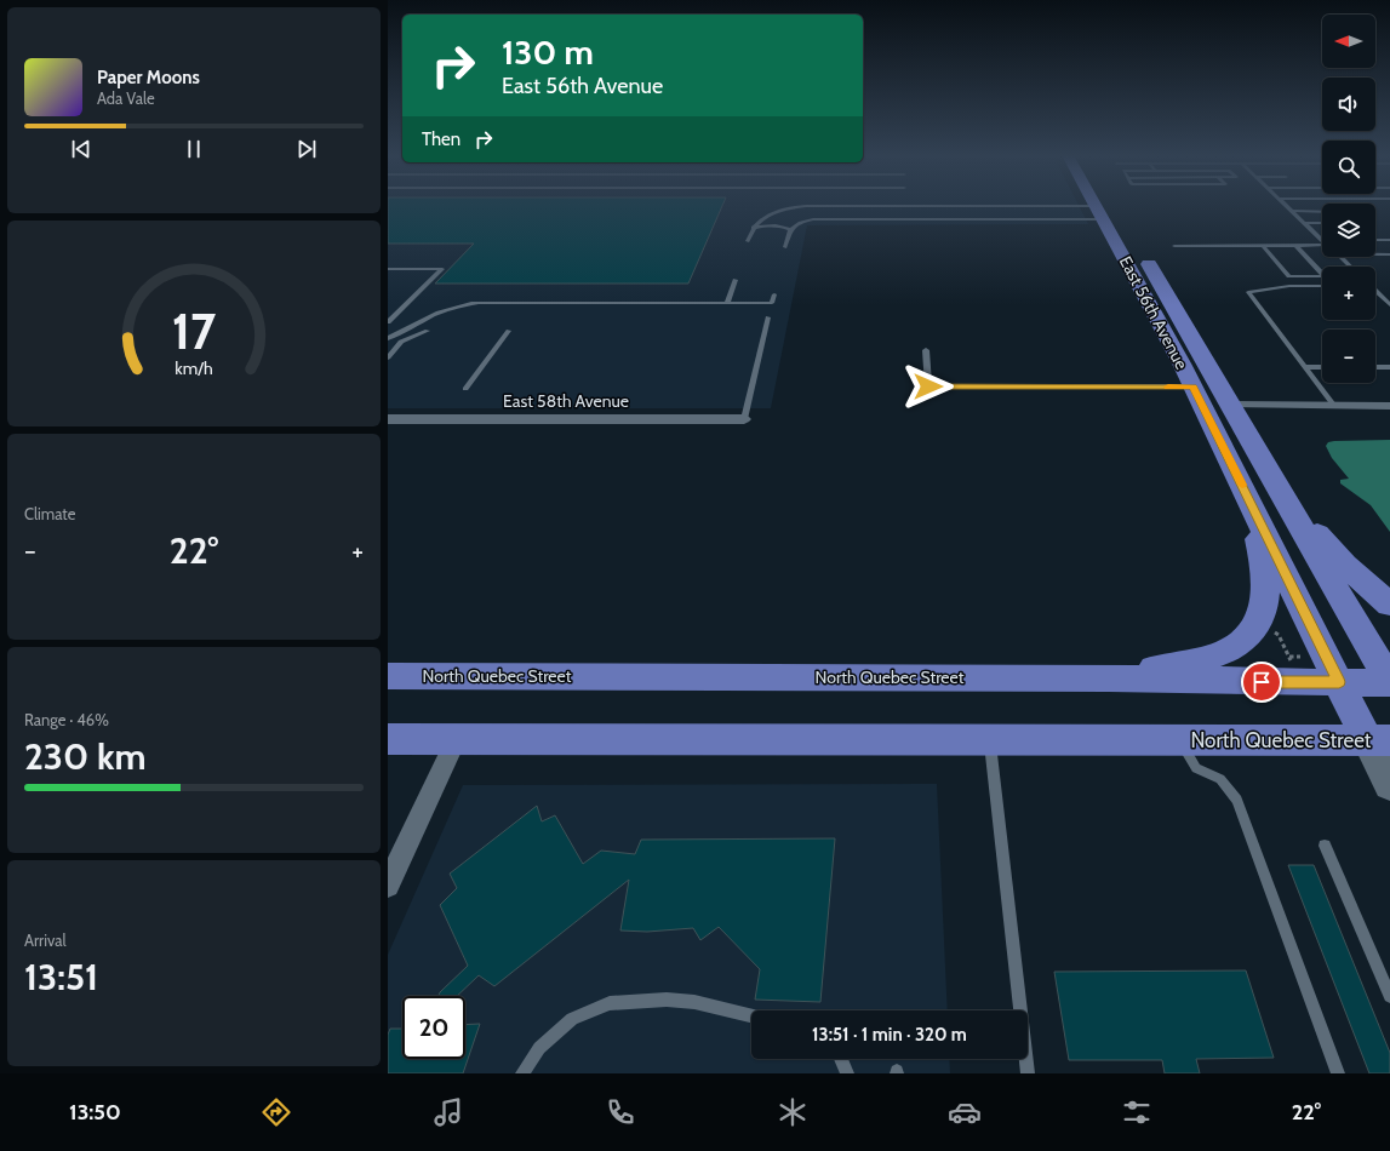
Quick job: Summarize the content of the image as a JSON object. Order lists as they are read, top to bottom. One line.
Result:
{"streets":{"main road":["East 56th Avenue","North Quebec Street"],"street":["East 58th Avenue"]},"crossings":[["East 56th Avenue","North Quebec Street"]],"north":"left","page":{"map_buttons":["+","−"],"turn":["130 m","East 56th Avenue"],"song":["Paper Moons","Ada Vale"],"then":"Then","tile":["Climate",["Range · 46%","230 km"],["Arrival","13:51"]],"heat":["−","22°","+"],"limit":"20","trip":"13:51 · 1 min · 320 m","tabs":["13:50","22°"],"gauge":["17","km/h"]}}
